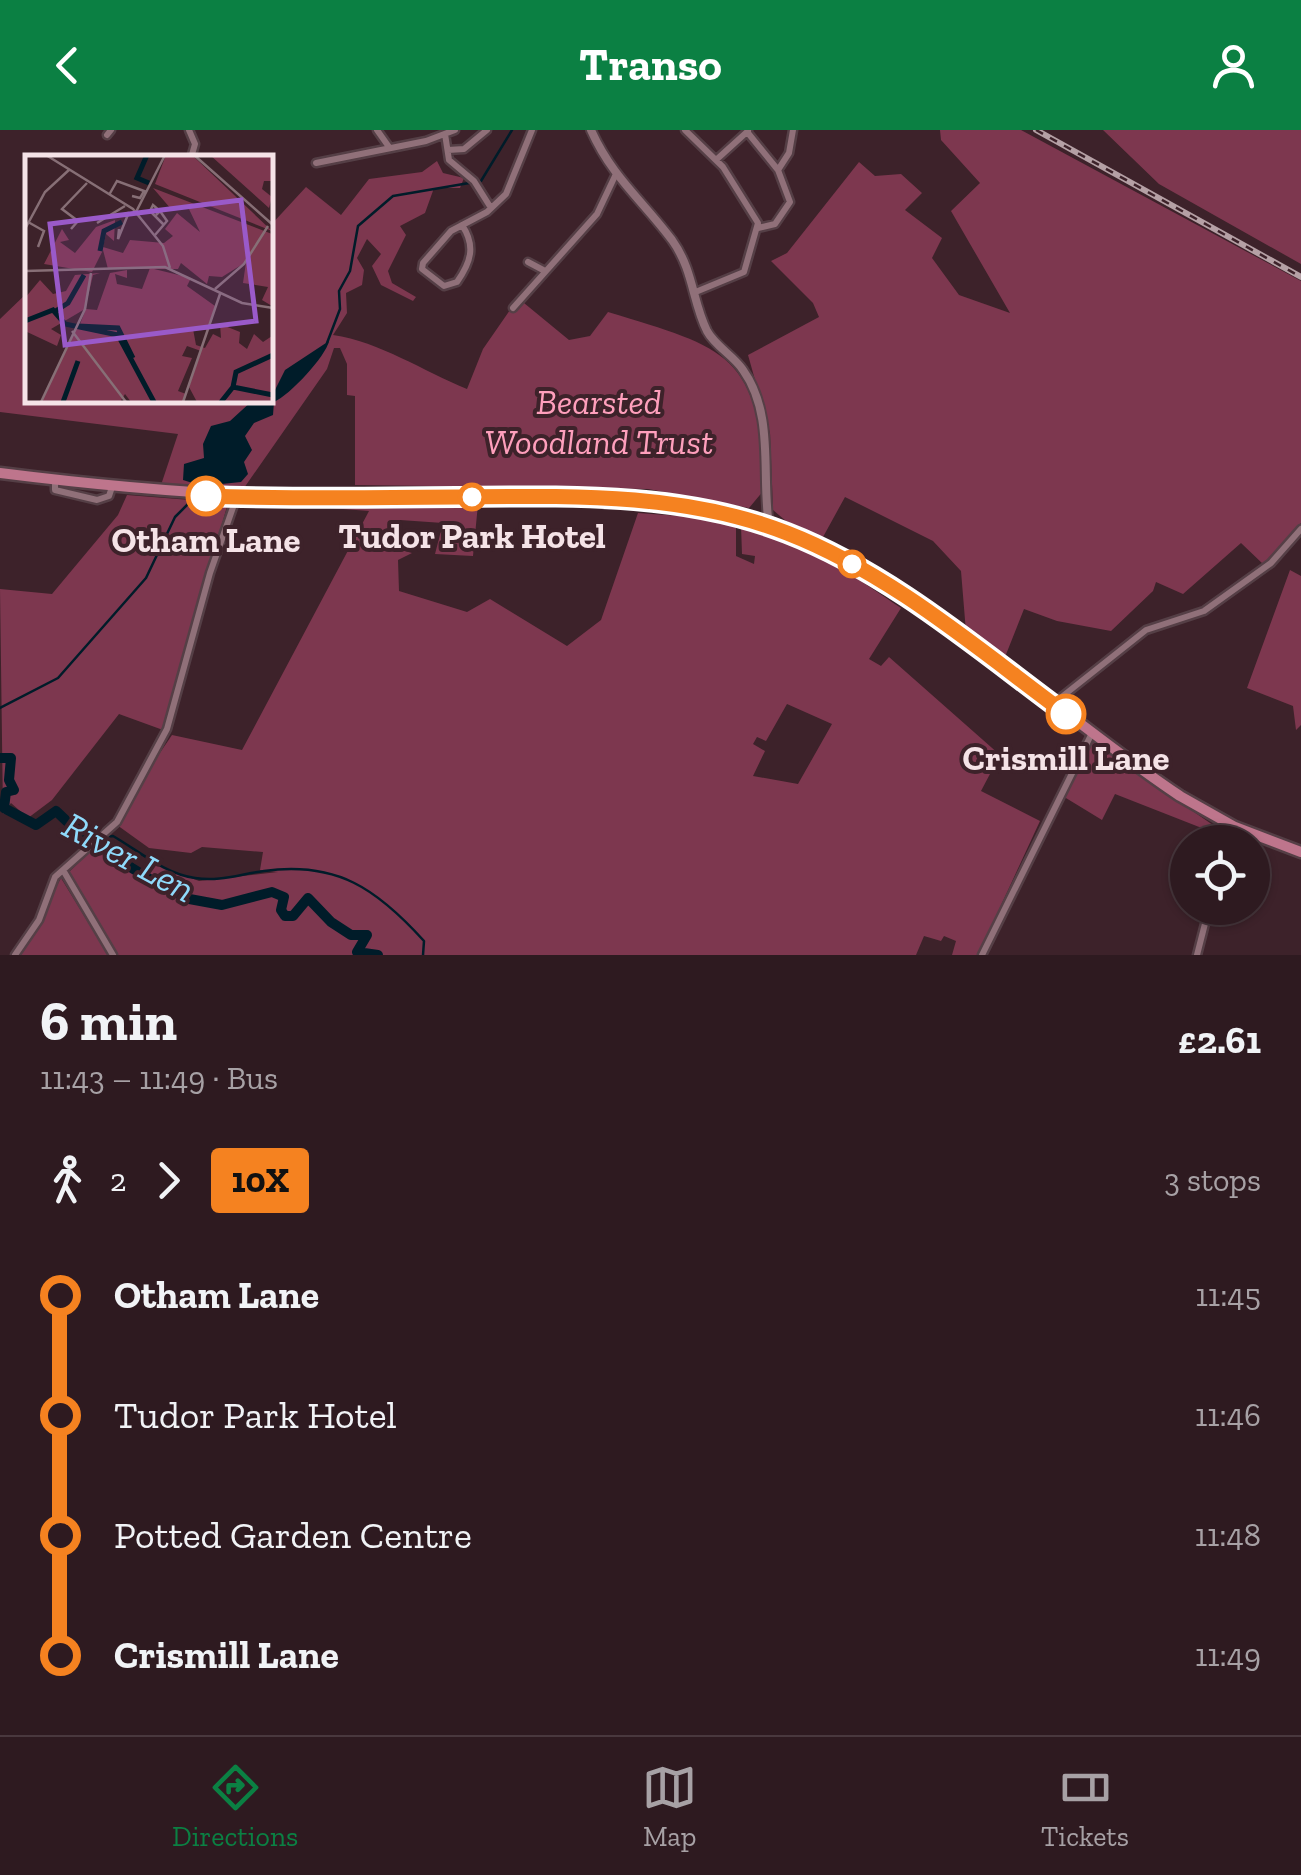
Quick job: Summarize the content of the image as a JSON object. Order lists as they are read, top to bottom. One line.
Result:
{"water":["River Len"],"parks":["Bearsted Woodland Trust"],"places":["Otham Lane","Tudor Park Hotel","Crismill Lane"],"lines":["bus line 10X"],"page":{"header":"Transo","heading":["6 min","11:43 – 11:49 · Bus","£2.61"],"legs":["2","10X","3 stops"],"list":[{"name":"Otham Lane","value":"11:45"},{"name":"Tudor Park Hotel","value":"11:46"},{"name":"Potted Garden Centre","value":"11:48"},{"name":"Crismill Lane","value":"11:49"}],"tabs":["Directions","Map","Tickets"]}}
